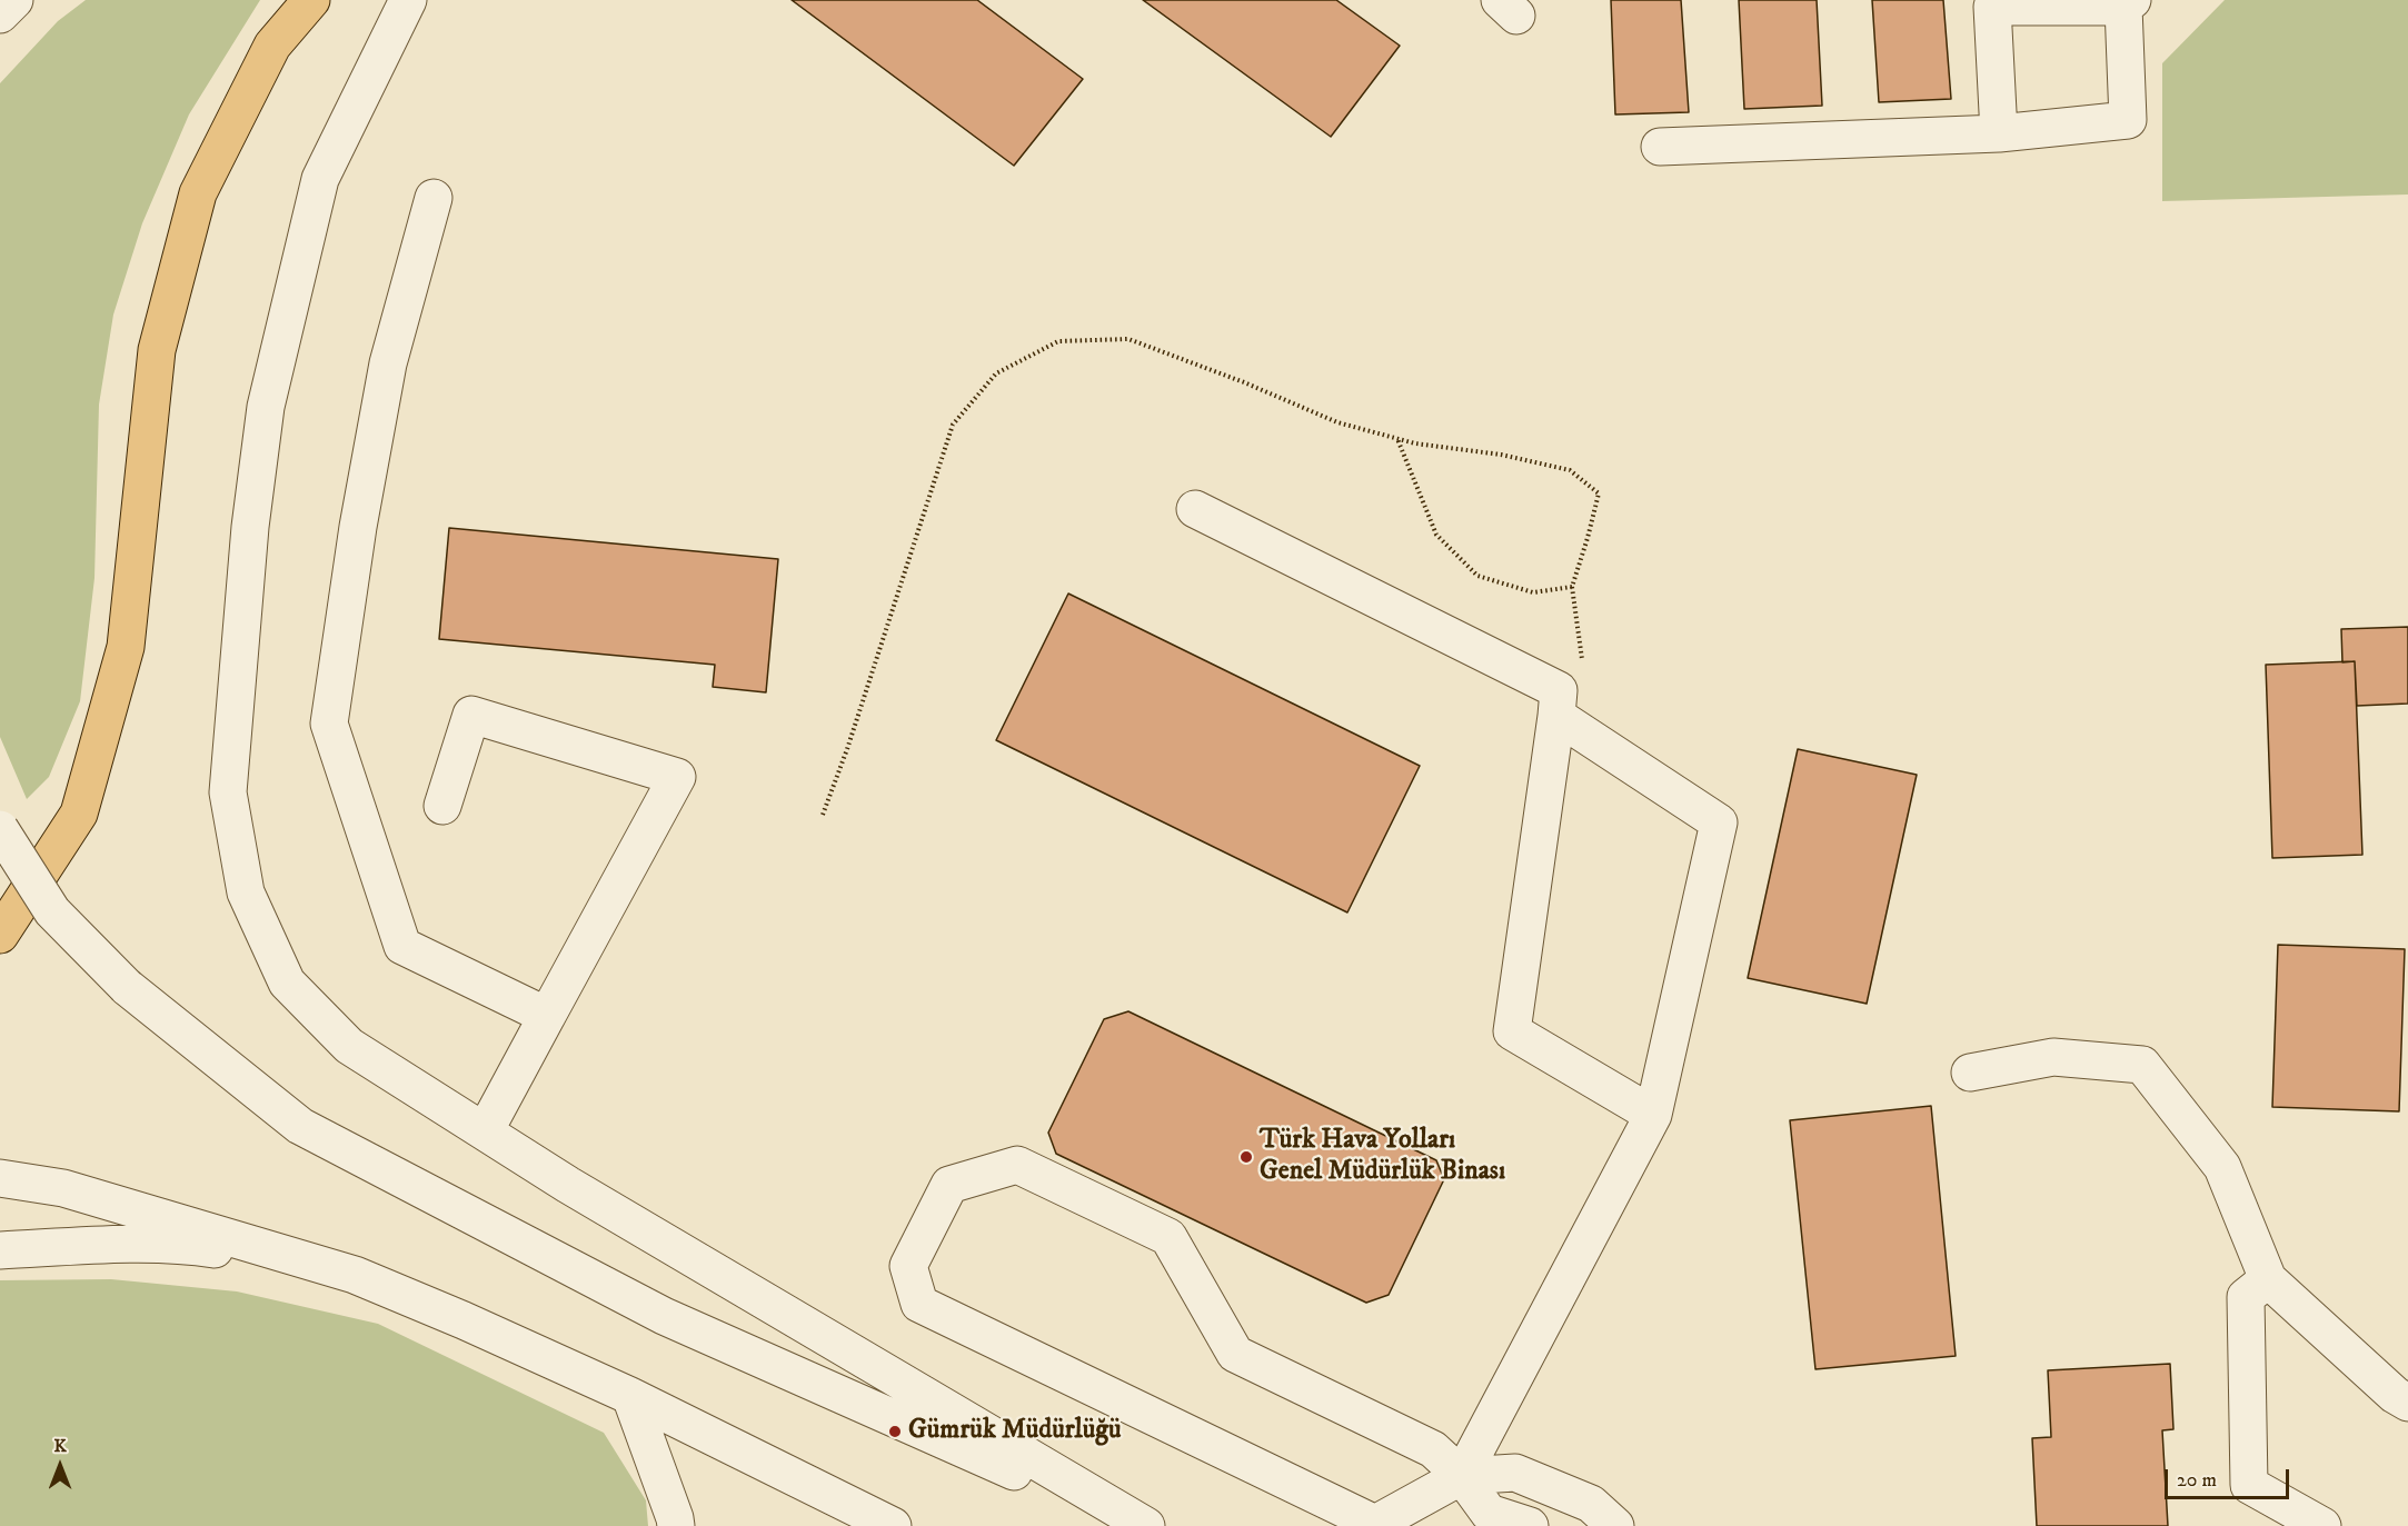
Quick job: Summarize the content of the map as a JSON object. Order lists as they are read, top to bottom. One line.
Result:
{"places":["Türk Hava Yolları Genel Müdürlük Binası","Gümrük Müdürlüğü"],"scale_bar":"20 m","north":"top"}
